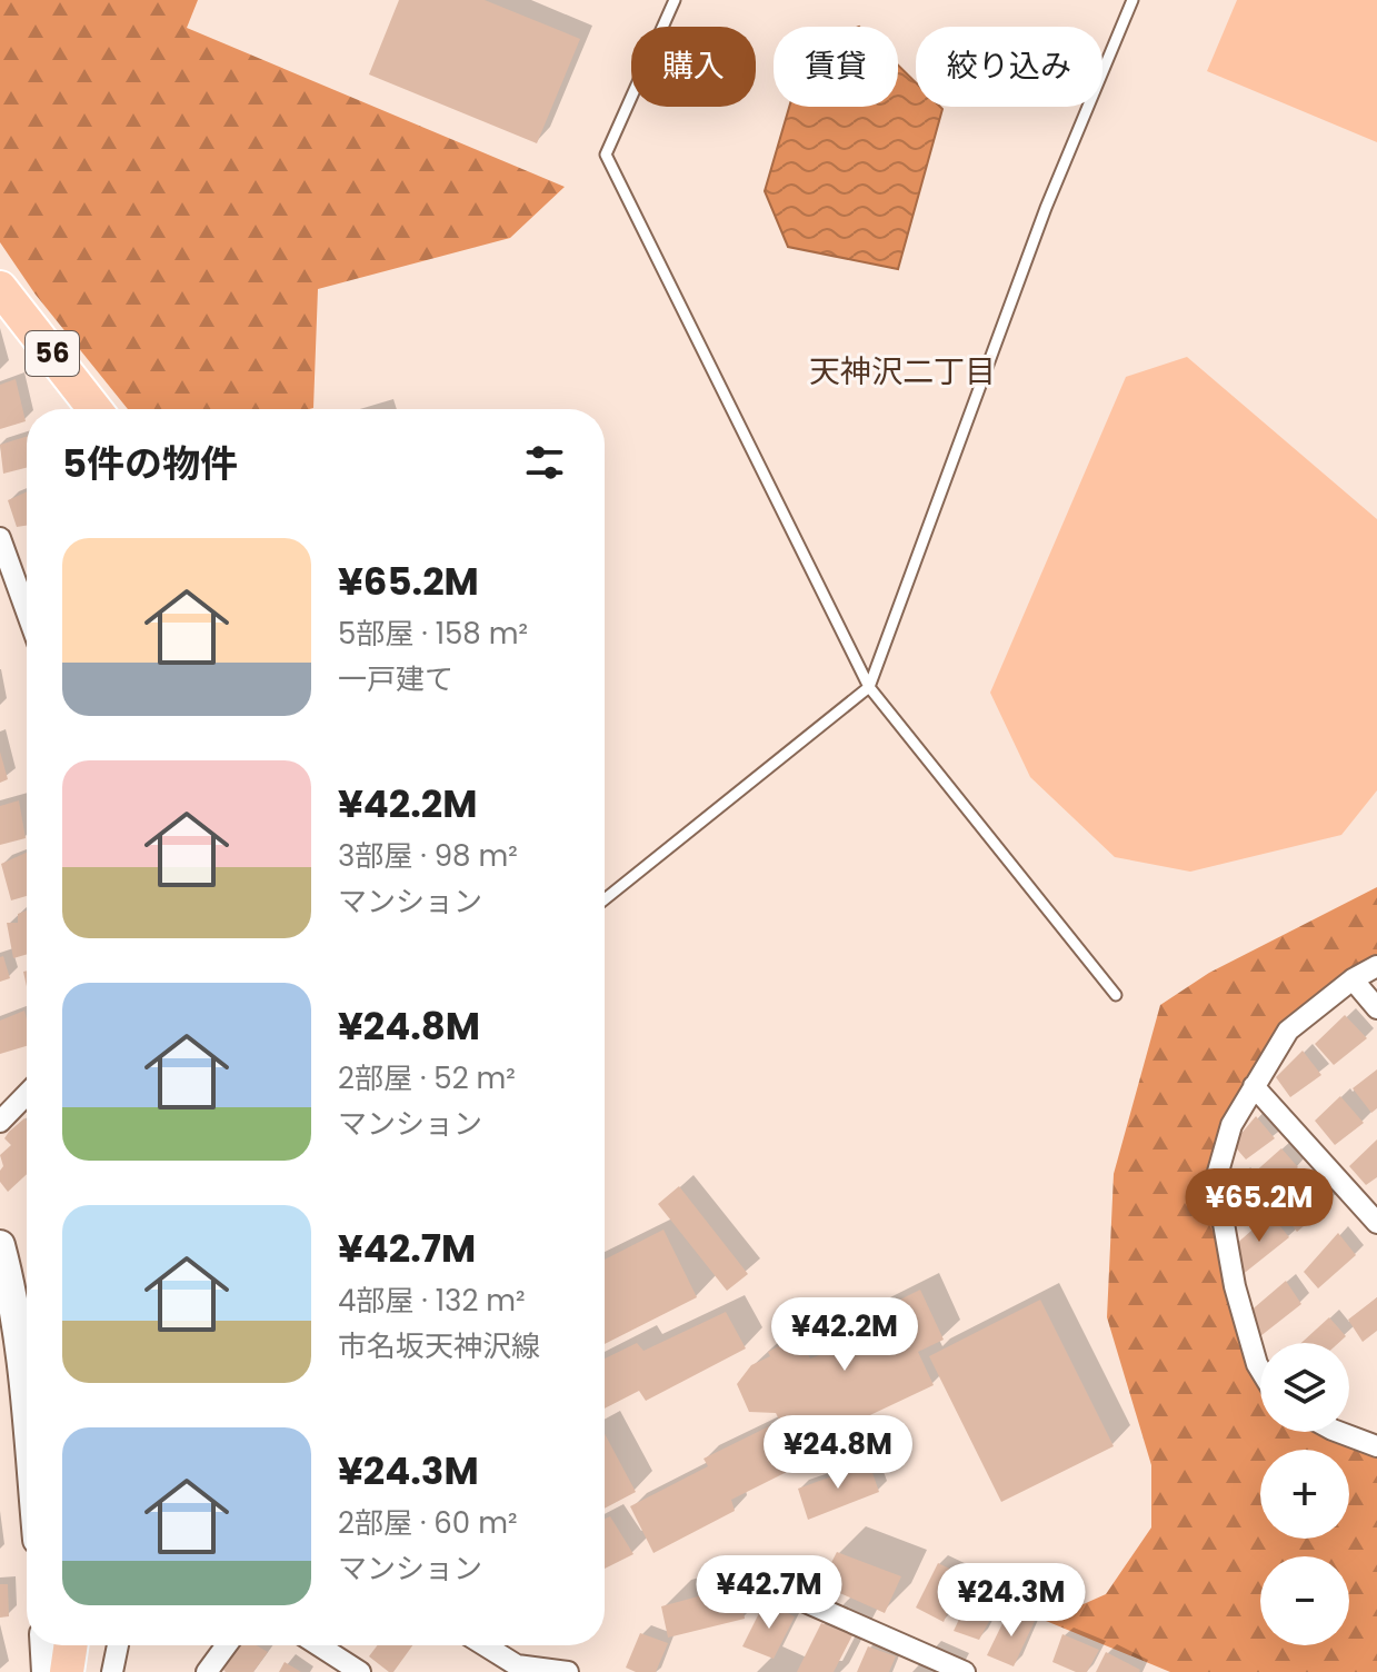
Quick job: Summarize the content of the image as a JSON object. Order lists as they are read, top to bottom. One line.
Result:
{"streets":{"main road":["56"]},"districts":["天神沢二丁目"],"page":{"chip":["購入","賃貸","絞り込み"],"heading":"5件の物件","list":[{"name":"¥65.2M","note":"5部屋 · 158 m² · 一戸建て"},{"name":"¥42.2M","note":"3部屋 · 98 m² · マンション"},{"name":"¥24.8M","note":"2部屋 · 52 m² · マンション"},{"name":"¥42.7M","note":"4部屋 · 132 m² · 市名坂天神沢線"},{"name":"¥24.3M","note":"2部屋 · 60 m² · マンション"}],"price":["¥65.2M","¥42.2M","¥24.8M","¥42.7M","¥24.3M"],"map_buttons":["+","−"]}}
